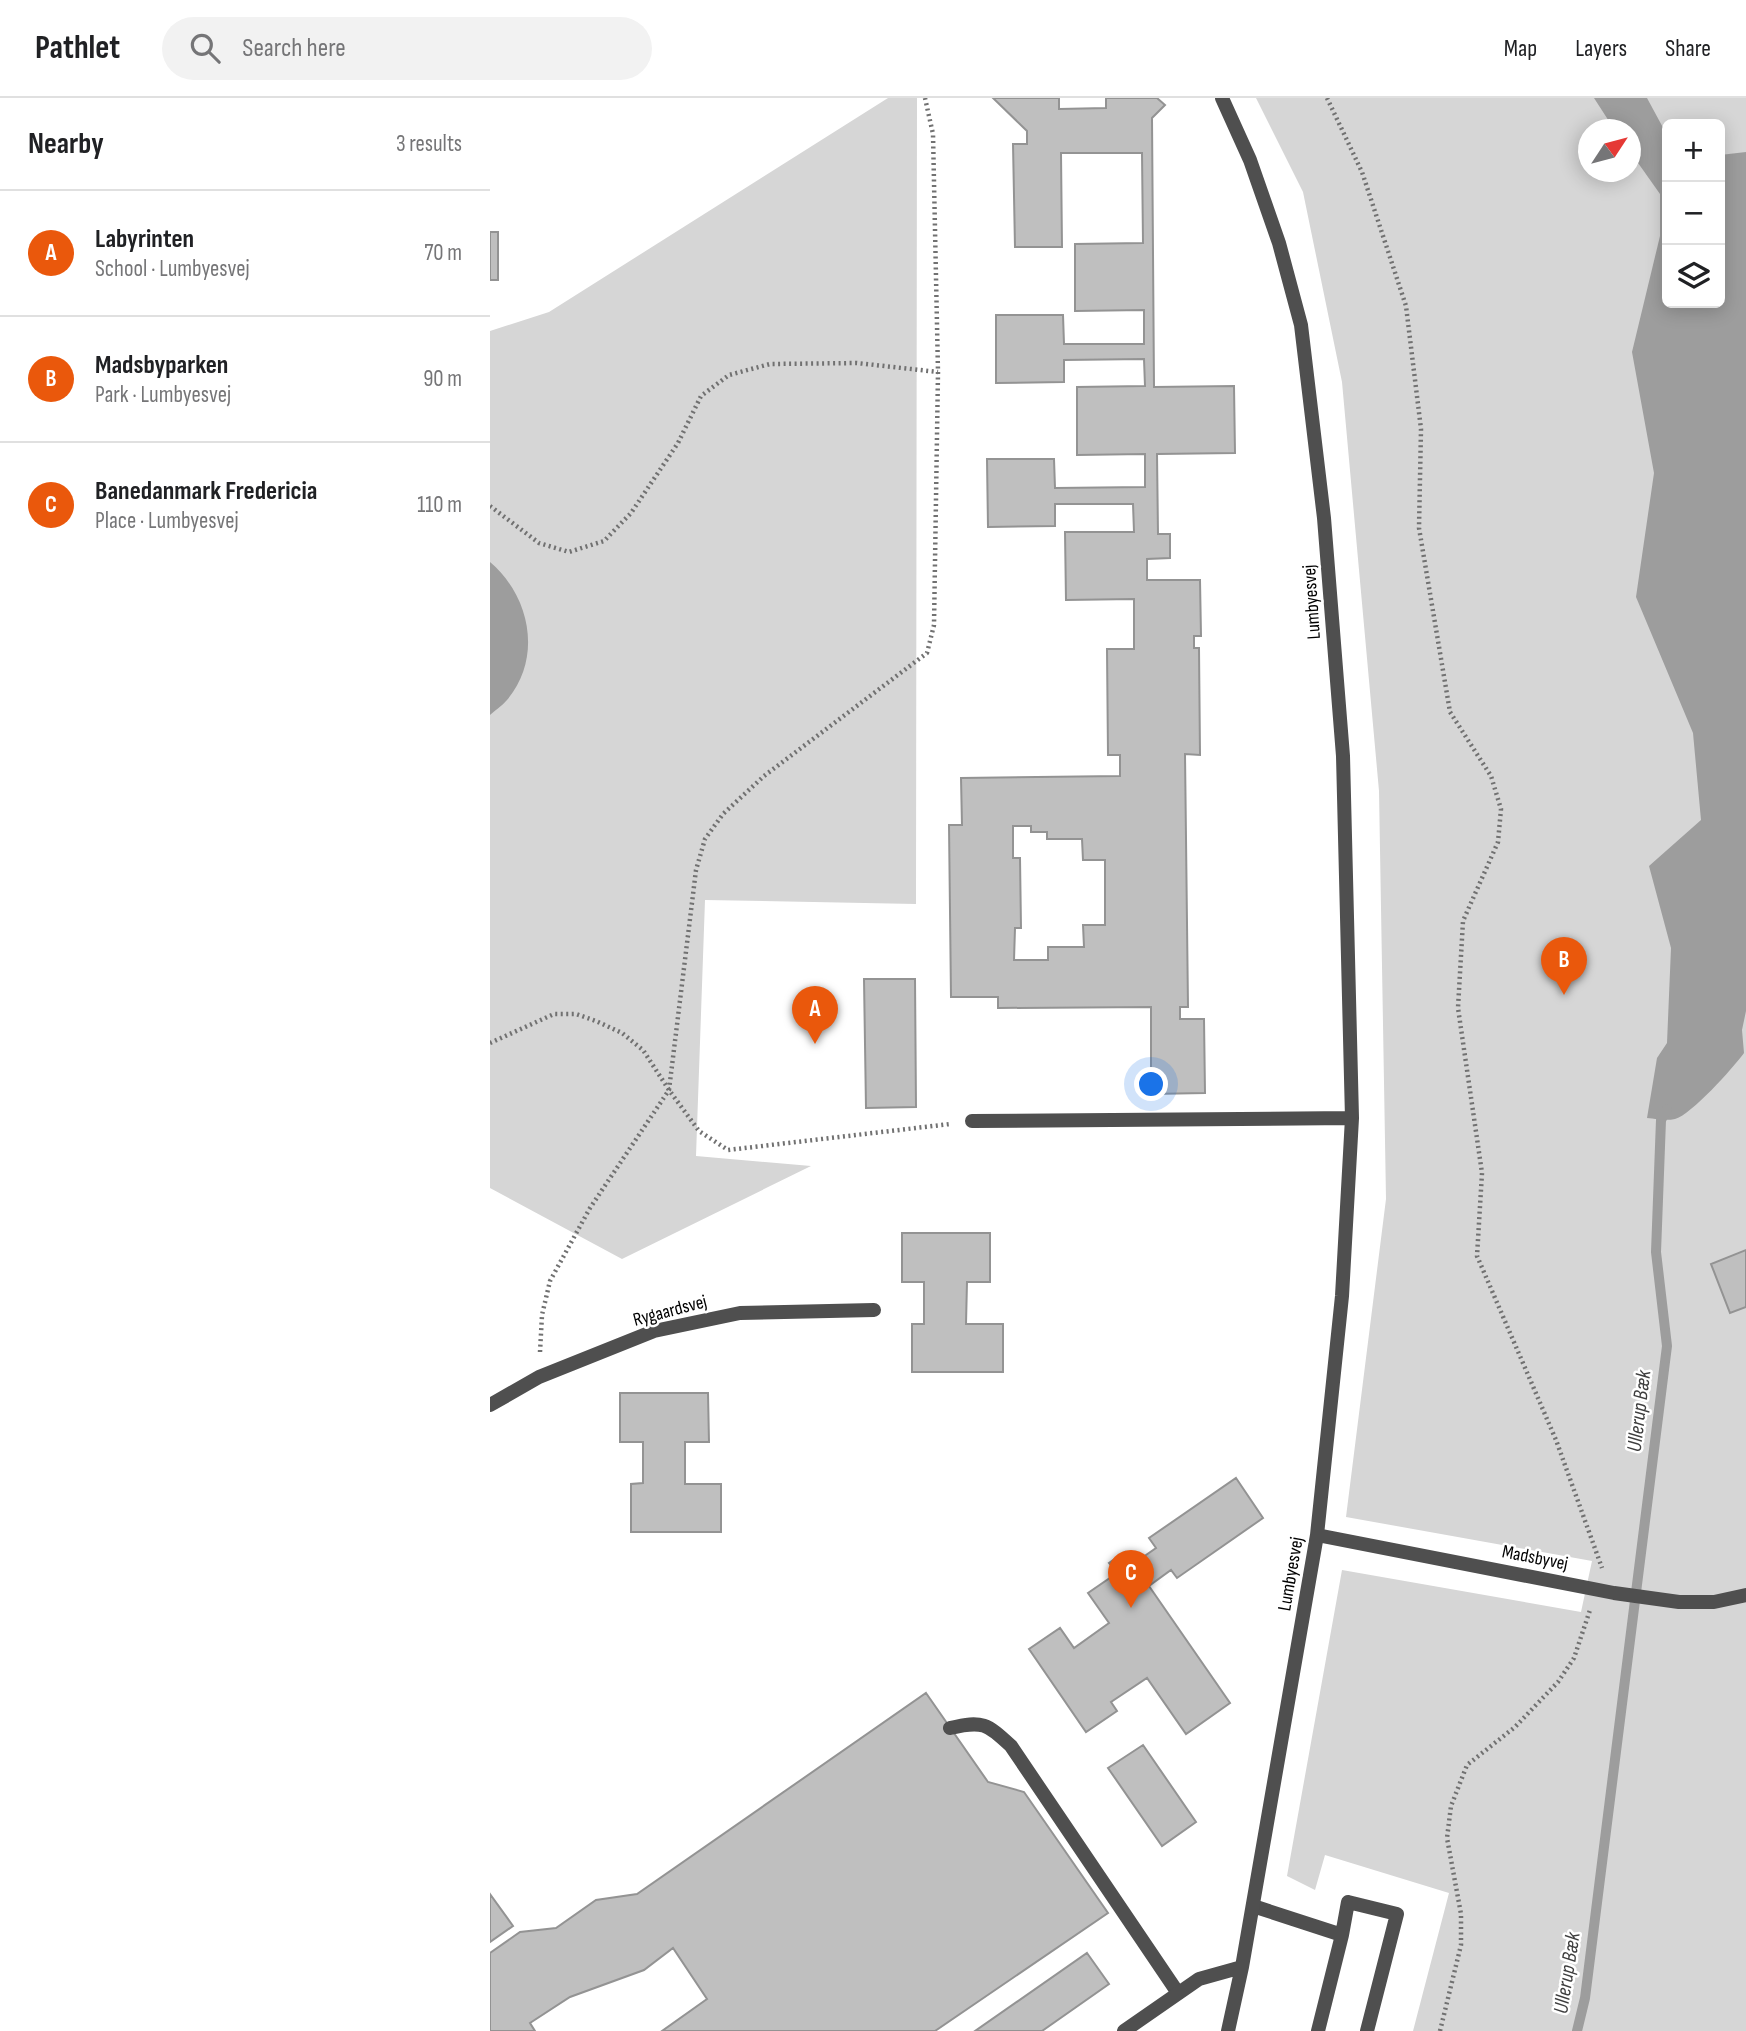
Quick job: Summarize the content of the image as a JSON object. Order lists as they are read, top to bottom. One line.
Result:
{"streets":{"street":["Lumbyesvej","Rygaardsvej","Madsbyvej"]},"crossings":[["Lumbyesvej","Madsbyvej"]],"water":["Ullerup Bæk"],"north":"top right","page":{"header":"Pathlet","search":"Search here","nav":["Map","Layers","Share"],"heading":["Nearby","3 results"],"map_buttons":["+","−"],"list":[{"mark":"A","name":"Labyrinten","note":"School · Lumbyesvej","value":"70 m"},{"mark":"B","name":"Madsbyparken","note":"Park · Lumbyesvej","value":"90 m"},{"mark":"C","name":"Banedanmark Fredericia","note":"Place · Lumbyesvej","value":"110 m"}],"pins":["B","A","C"]}}
